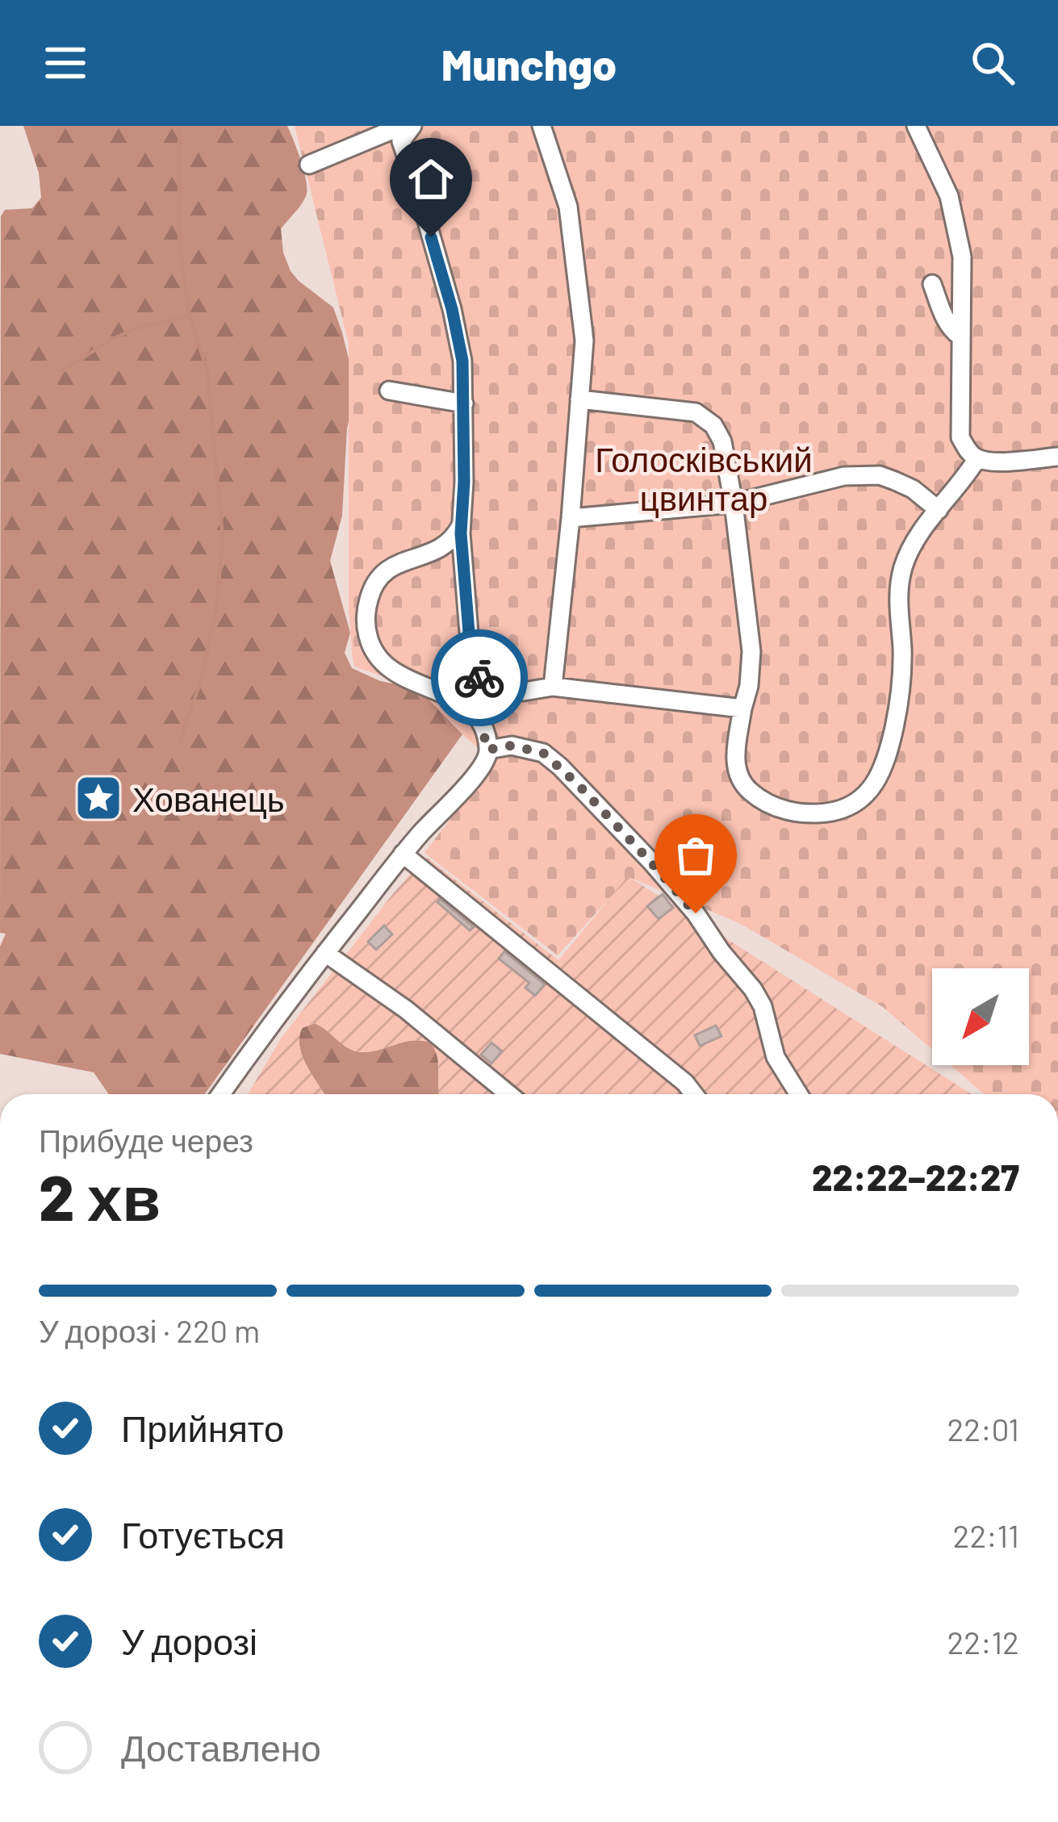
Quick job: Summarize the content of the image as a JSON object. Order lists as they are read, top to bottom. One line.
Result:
{"parks":["Голосківський цвинтар"],"places":{"place":["Хованець"]},"north":"bottom left","page":{"header":"Munchgo","heading":["2 хв","Прибуде через","22:22–22:27"],"bar":"У дорозі · 220 m","list":[["Прийнято","22:01"],["Готується","22:11"],["У дорозі","22:12"],"Доставлено"]}}
